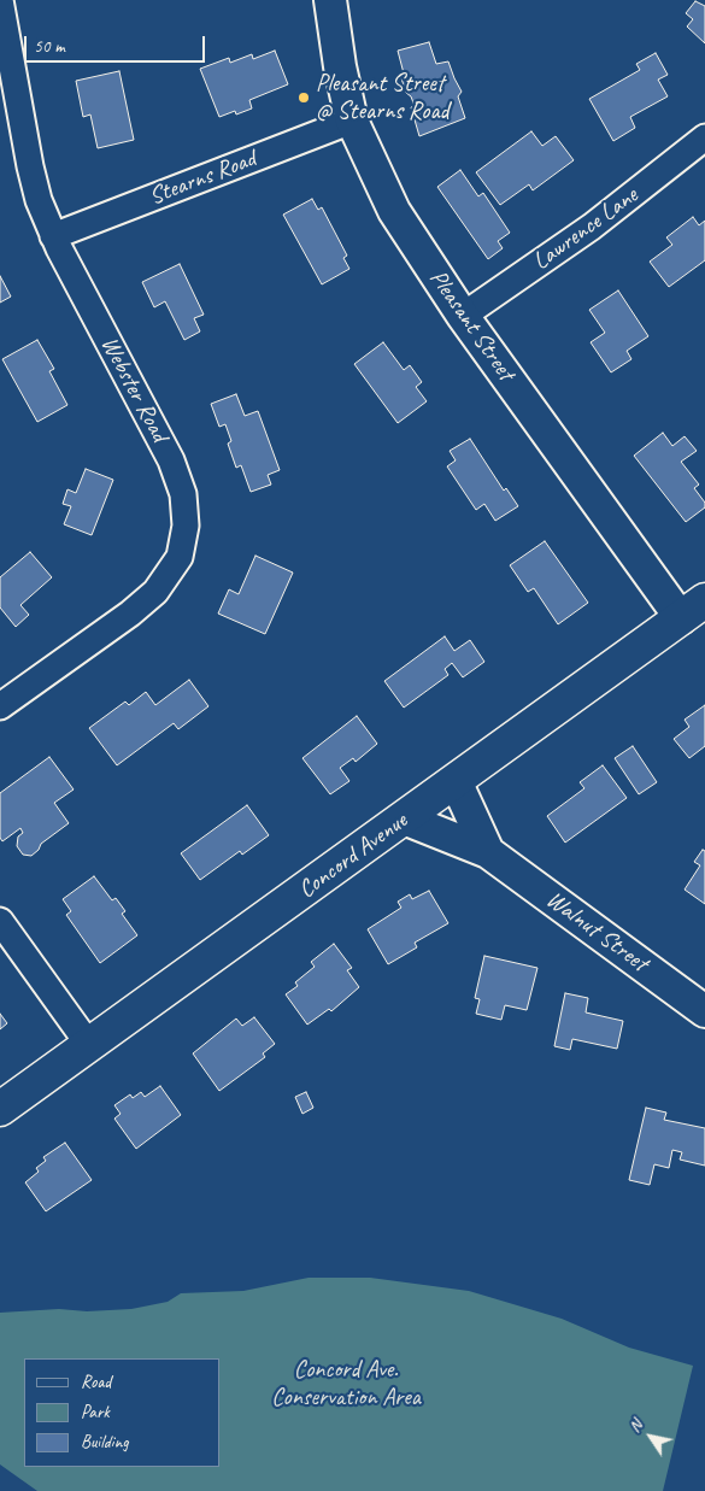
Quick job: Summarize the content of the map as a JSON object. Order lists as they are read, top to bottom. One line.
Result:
{"streets":{"main road":["Concord Avenue"],"street":["Stearns Road","Lawrence Lane","Pleasant Street","Webster Road","Walnut Street"]},"crossings":[["Stearns Road","Pleasant Street"],["Stearns Road","Webster Road"],["Lawrence Lane","Pleasant Street"],["Pleasant Street","Concord Avenue"],["Concord Avenue","Walnut Street"]],"parks":["Concord Ave. Conservation Area"],"places":["Pleasant Street @ Stearns Road"],"legend":["Road","Park","Building"],"scale_bar":"50 m","north":"top left"}
